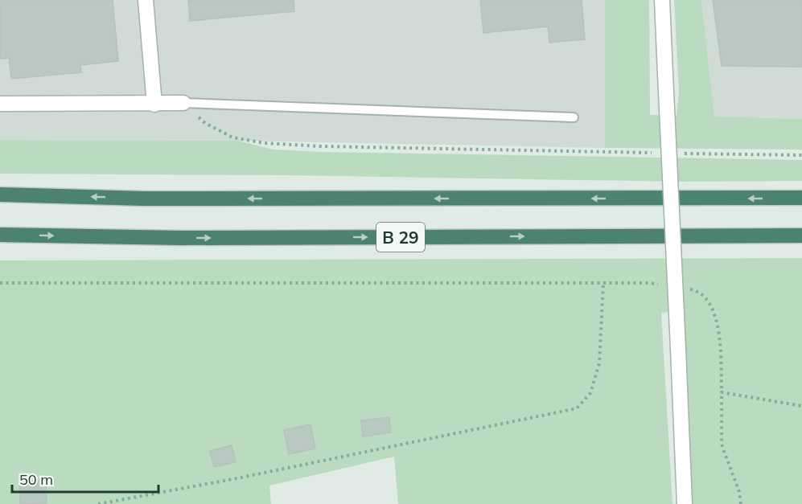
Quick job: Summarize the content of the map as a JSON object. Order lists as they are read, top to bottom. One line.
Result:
{"streets":{"highway":["B 29"]},"scale_bar":"50 m"}
